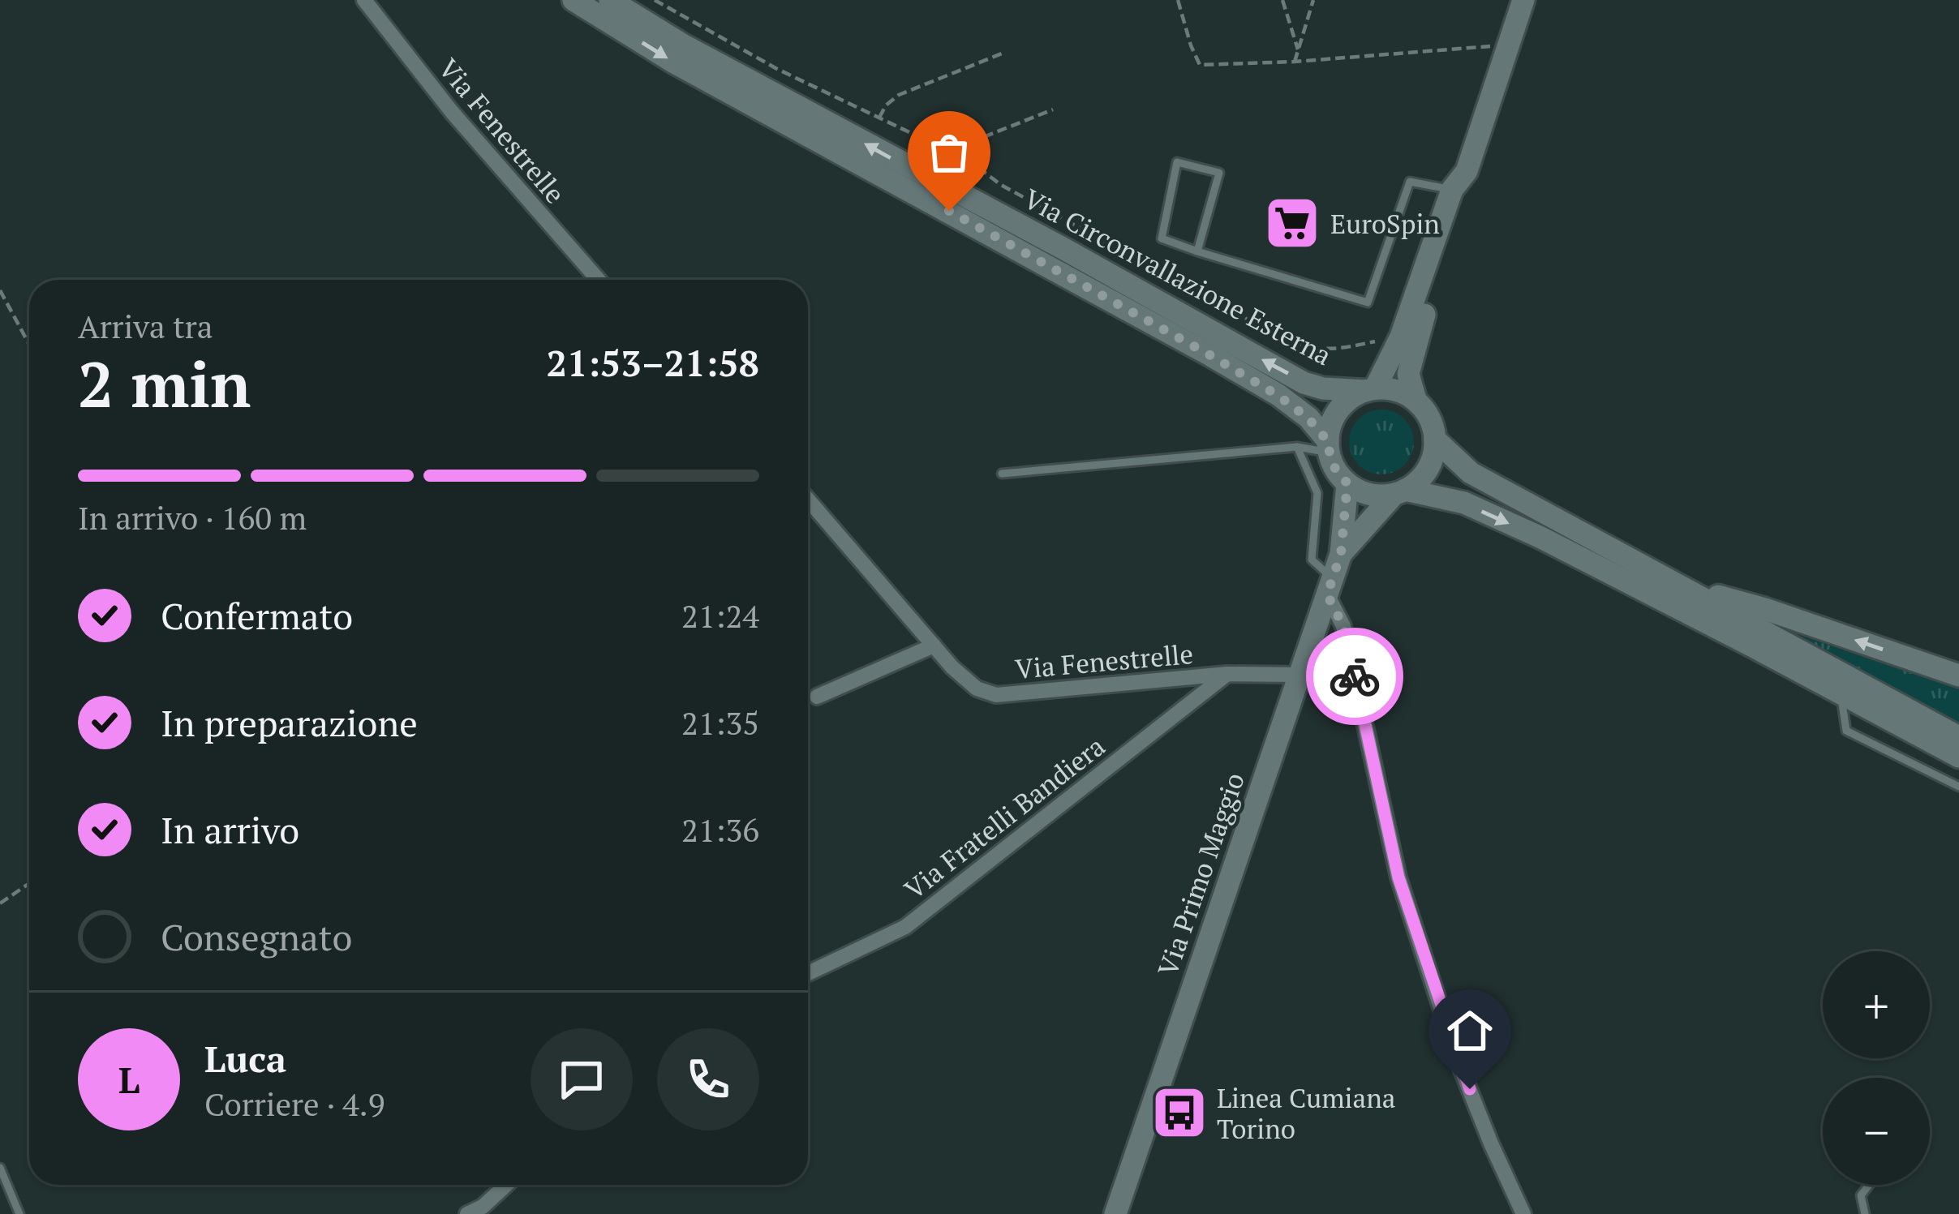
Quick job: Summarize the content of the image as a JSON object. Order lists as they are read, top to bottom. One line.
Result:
{"streets":{"main road":["Via Circonvallazione Esterna","Via Primo Maggio"],"street":["Via Fenestrelle","Via Fratelli Bandiera"]},"crossings":[["Via Fenestrelle","Via Fratelli Bandiera"],["Via Fenestrelle","Via Primo Maggio"],["Via Circonvallazione Esterna","Via Primo Maggio"]],"places":{"supermarket":["EuroSpin"],"bus stop":["Linea Cumiana Torino"]},"page":{"heading":["2 min","Arriva tra","21:53–21:58"],"panel":["Luca","Corriere · 4.9"],"bar":"In arrivo · 160 m","list":[["Confermato","21:24"],["In preparazione","21:35"],["In arrivo","21:36"],"Consegnato"],"map_buttons":["+","−"],"round":"L"}}
